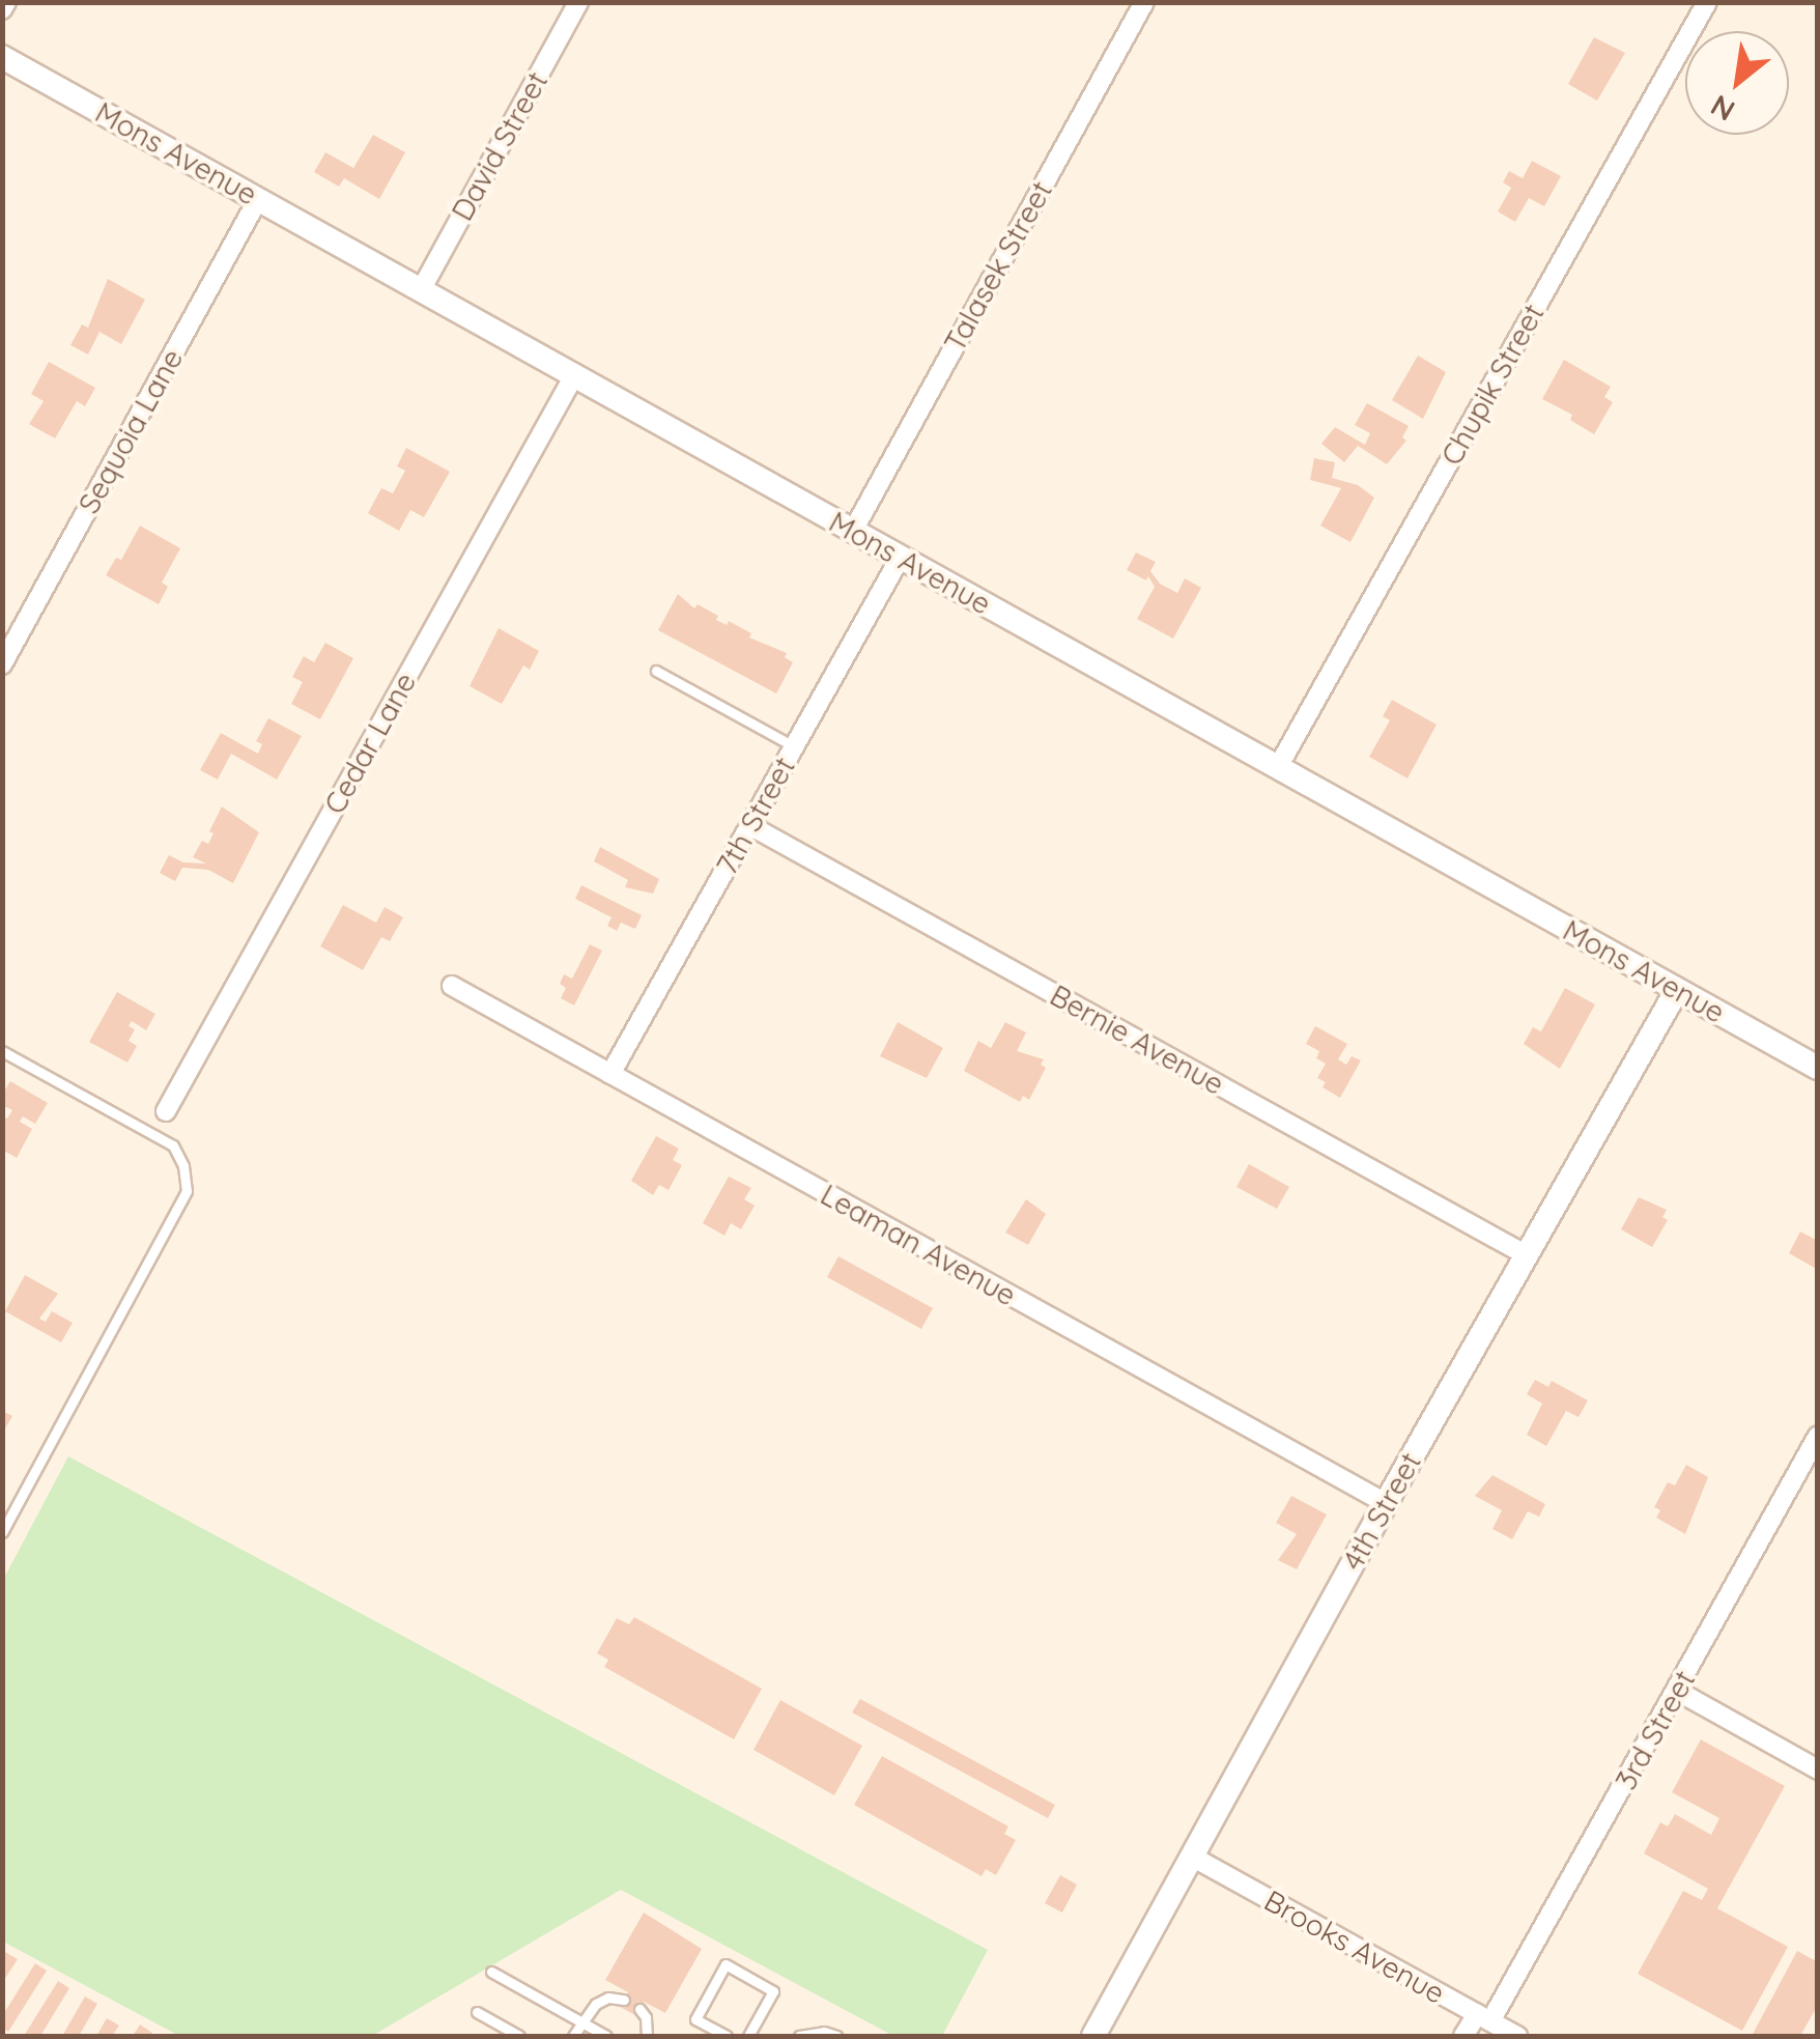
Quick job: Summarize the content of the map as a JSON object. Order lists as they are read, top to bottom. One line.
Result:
{"streets":{"street":["David Street","Mons Avenue","Talasek Street","Chupik Street","Sequoia Lane","Cedar Lane","7th Street","Bernie Avenue","Leaman Avenue","4th Street","3rd Street","Brooks Avenue"]},"crossings":[["David Street","Mons Avenue"],["Mons Avenue","Talasek Street"],["Mons Avenue","Chupik Street"],["Mons Avenue","Sequoia Lane"],["Mons Avenue","Cedar Lane"],["Mons Avenue","7th Street"],["Mons Avenue","4th Street"],["7th Street","Bernie Avenue"],["7th Street","Leaman Avenue"],["Bernie Avenue","4th Street"],["Leaman Avenue","4th Street"],["4th Street","Brooks Avenue"],["3rd Street","Brooks Avenue"]],"north":"bottom left"}
